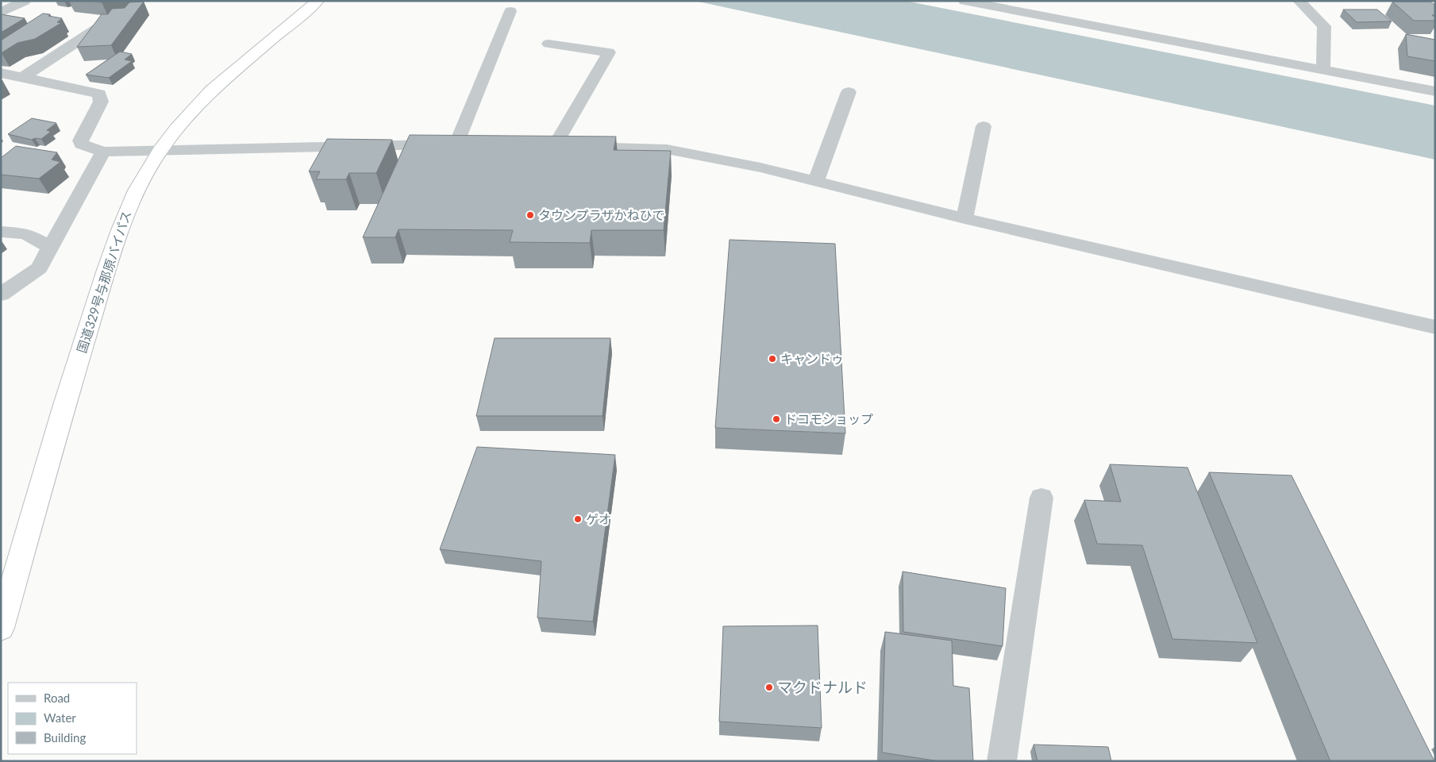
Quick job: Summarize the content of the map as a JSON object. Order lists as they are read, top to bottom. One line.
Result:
{"streets":{"highway":["国道329号与那原バイパス"]},"places":["タウンプラザかねひで","キャンドゥ","ドコモショップ","ゲオ","マクドナルド"],"legend":["Road","Water","Building"]}
